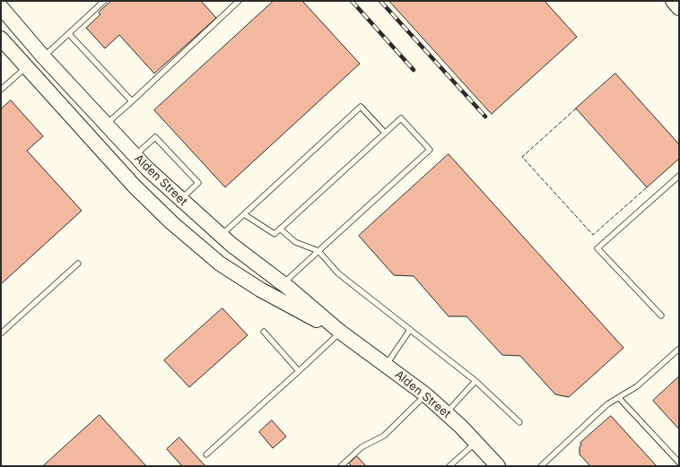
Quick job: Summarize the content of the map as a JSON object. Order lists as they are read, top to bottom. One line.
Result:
{"streets":{"street":["Alden Street"]}}
